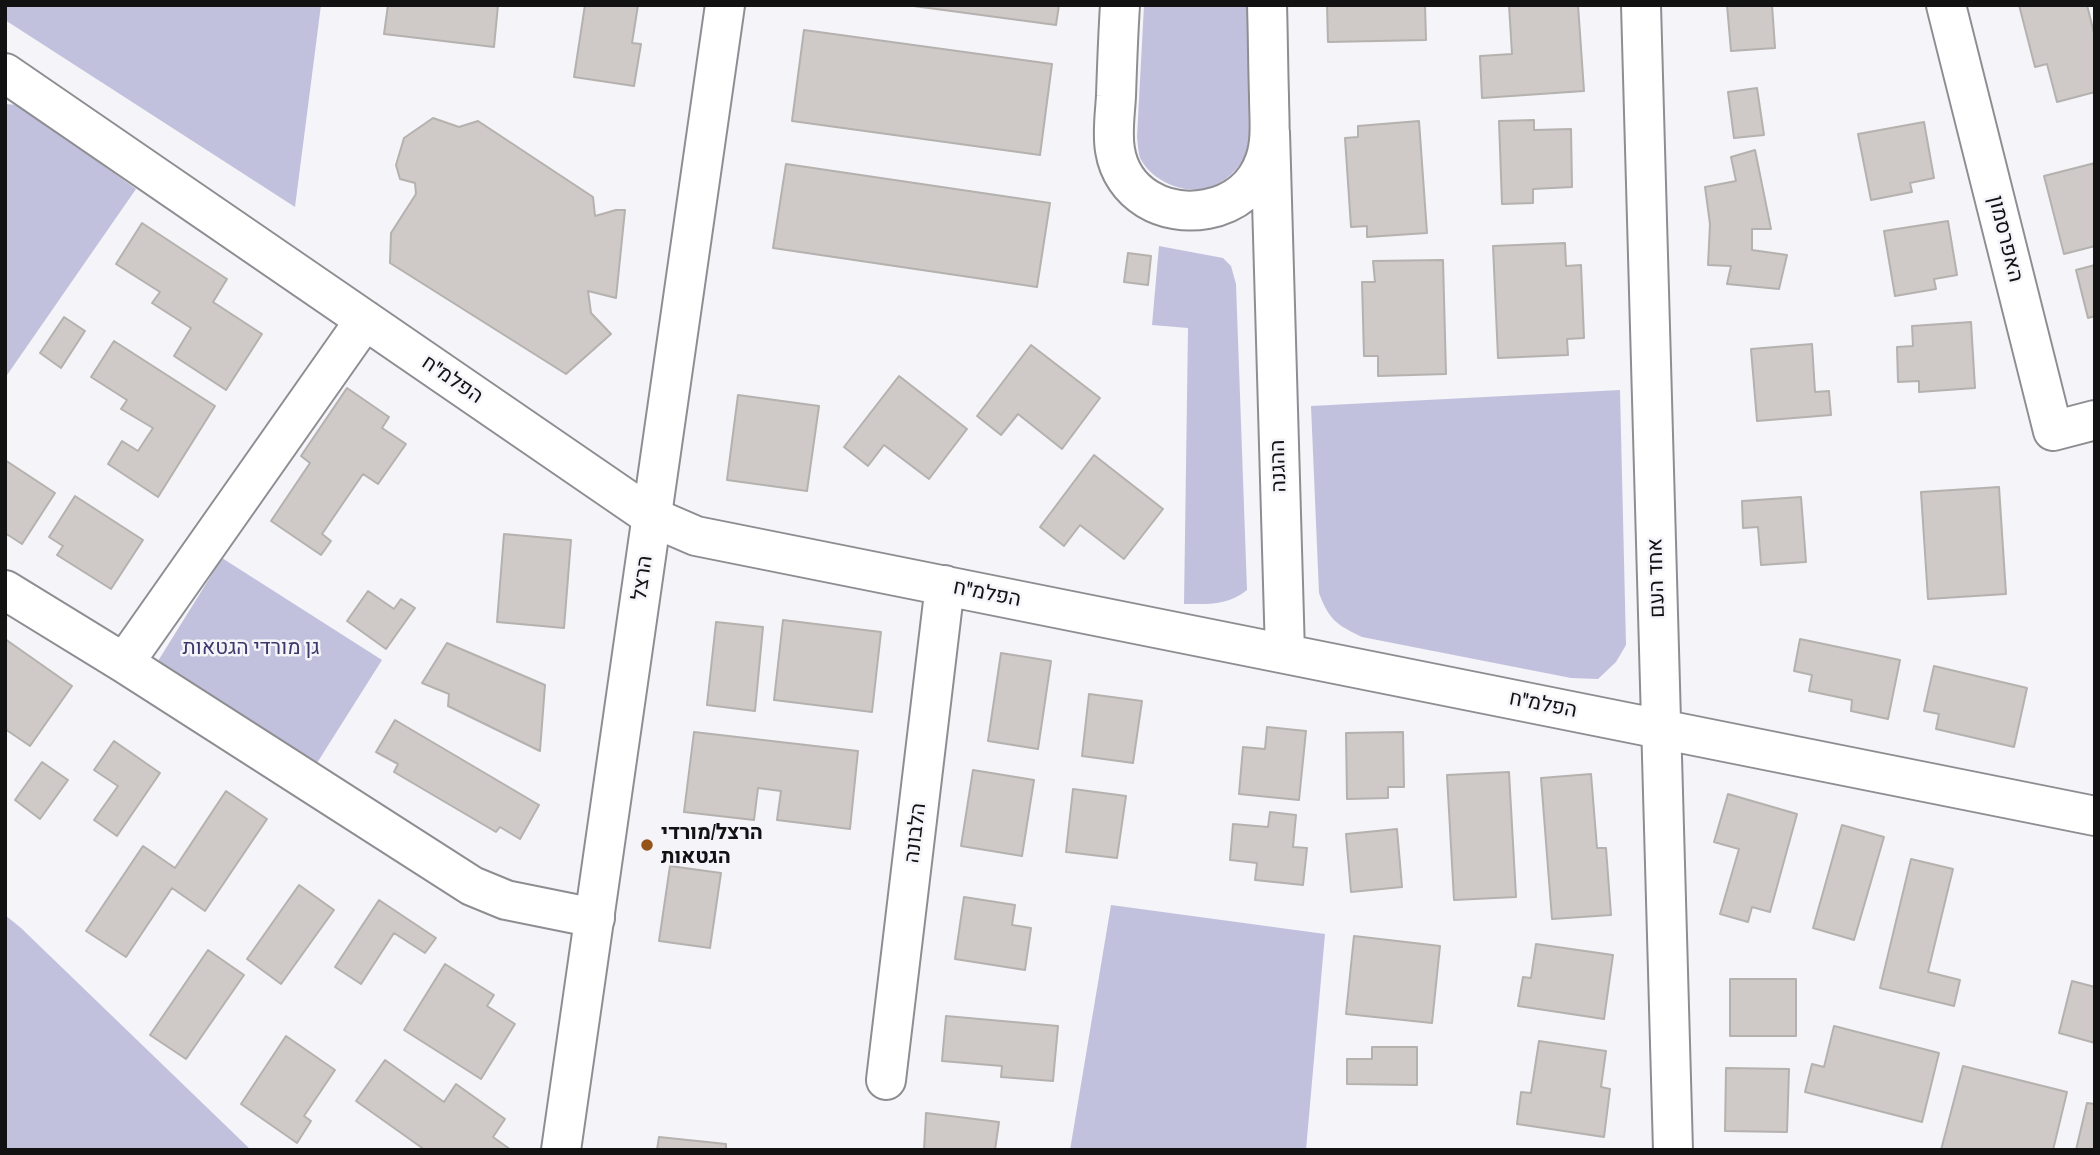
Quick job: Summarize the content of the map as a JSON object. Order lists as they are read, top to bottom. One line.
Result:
{"streets":{"street":["האפרסמון","הפלמ\"ח","ההגנה","הרצל","אחד העם","הלבונה"]},"crossings":[["הפלמ\"ח","ההגנה"],["הפלמ\"ח","הרצל"],["הפלמ\"ח","אחד העם"],["הפלמ\"ח","הלבונה"]],"parks":["גן מורדי הגטאות"],"places":["הרצל/מורדי הגטאות"]}
